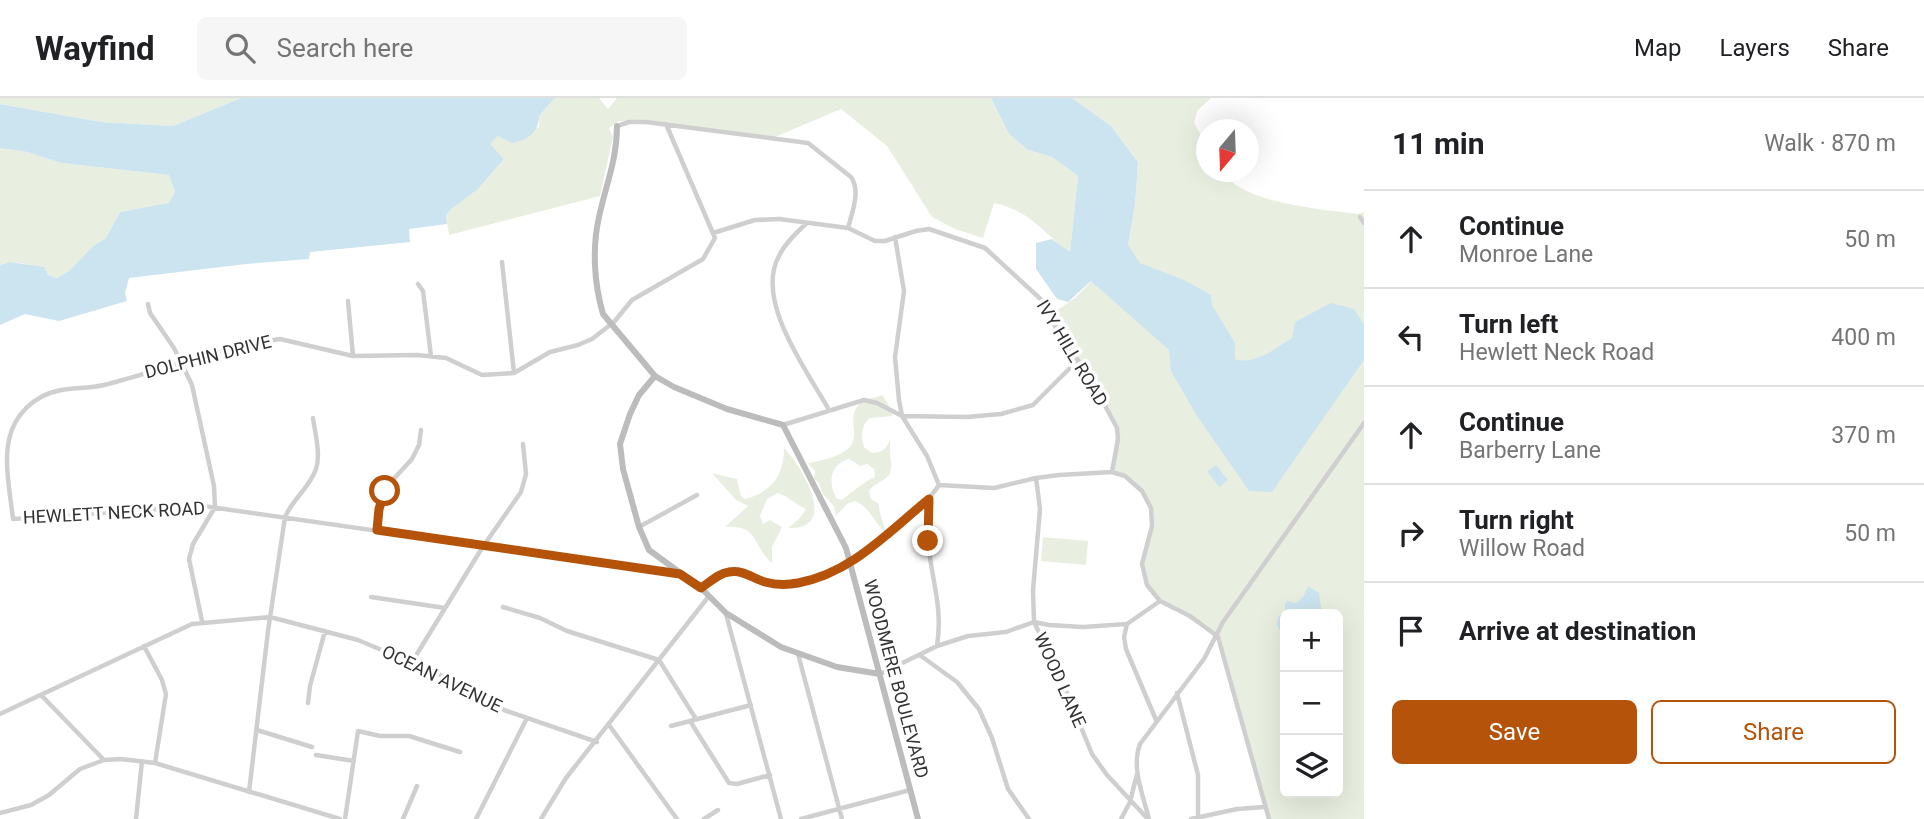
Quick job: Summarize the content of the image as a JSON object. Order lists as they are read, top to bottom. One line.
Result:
{"streets":{"street":["IVY HILL ROAD","DOLPHIN DRIVE","HEWLETT NECK ROAD","OCEAN AVENUE","WOODMERE BOULEVARD","WOOD LANE"]},"crossings":[["DOLPHIN DRIVE","HEWLETT NECK ROAD"]],"north":"bottom","page":{"header":"Wayfind","search":"Search here","nav":["Map","Layers","Share"],"heading":["11 min","Walk · 870 m"],"list":[["Continue","Monroe Lane","50 m"],["Turn left","Hewlett Neck Road","400 m"],["Continue","Barberry Lane","370 m"],["Turn right","Willow Road","50 m"],"Arrive at destination"],"map_buttons":["+","−"],"buttons":["Save","Share"]}}
